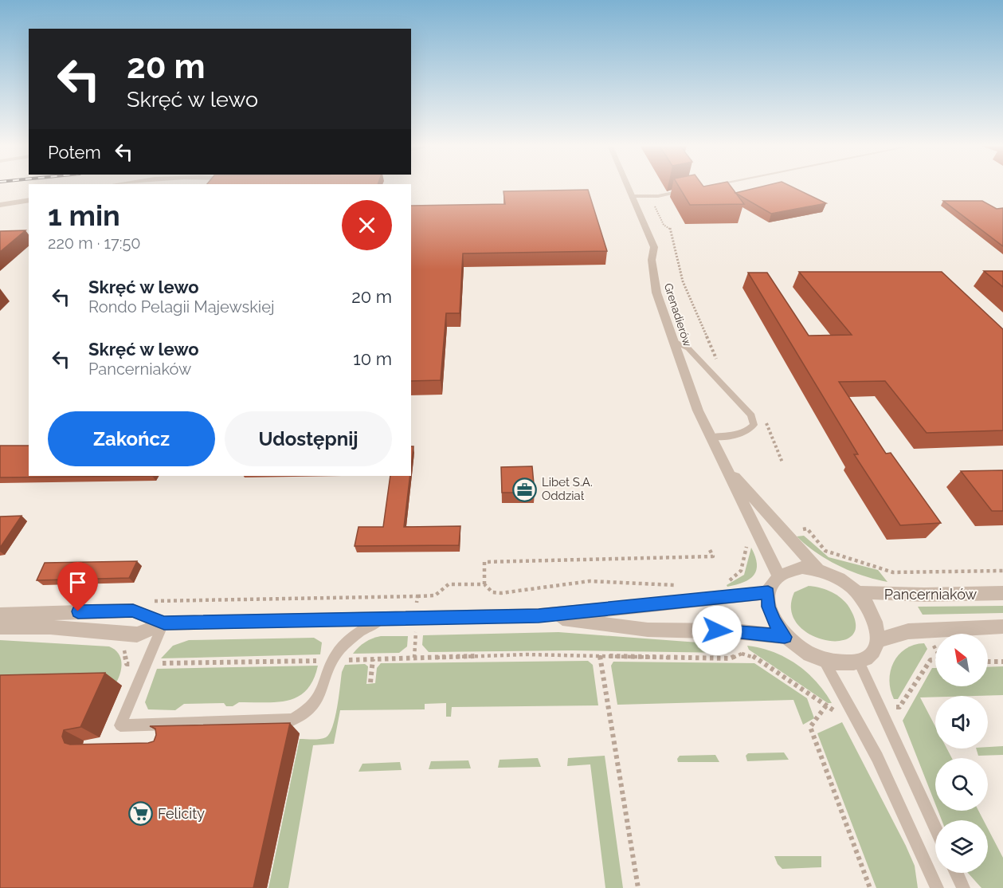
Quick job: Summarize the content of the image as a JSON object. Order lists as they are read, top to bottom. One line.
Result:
{"streets":{"street":["Grenadierów","Pancerniaków"]},"places":{"office":["Libet S.A. Oddział"],"supermarket":["Felicity"]},"north":"top left","page":{"turn":["20 m","Skręć w lewo"],"then":"Potem","heading":["1 min","220 m · 17:50"],"list":[{"name":"Skręć w lewo","note":"Rondo Pelagii Majewskiej","value":"20 m"},{"name":"Skręć w lewo","note":"Pancerniaków","value":"10 m"}],"buttons":["Zakończ","Udostępnij"]}}
